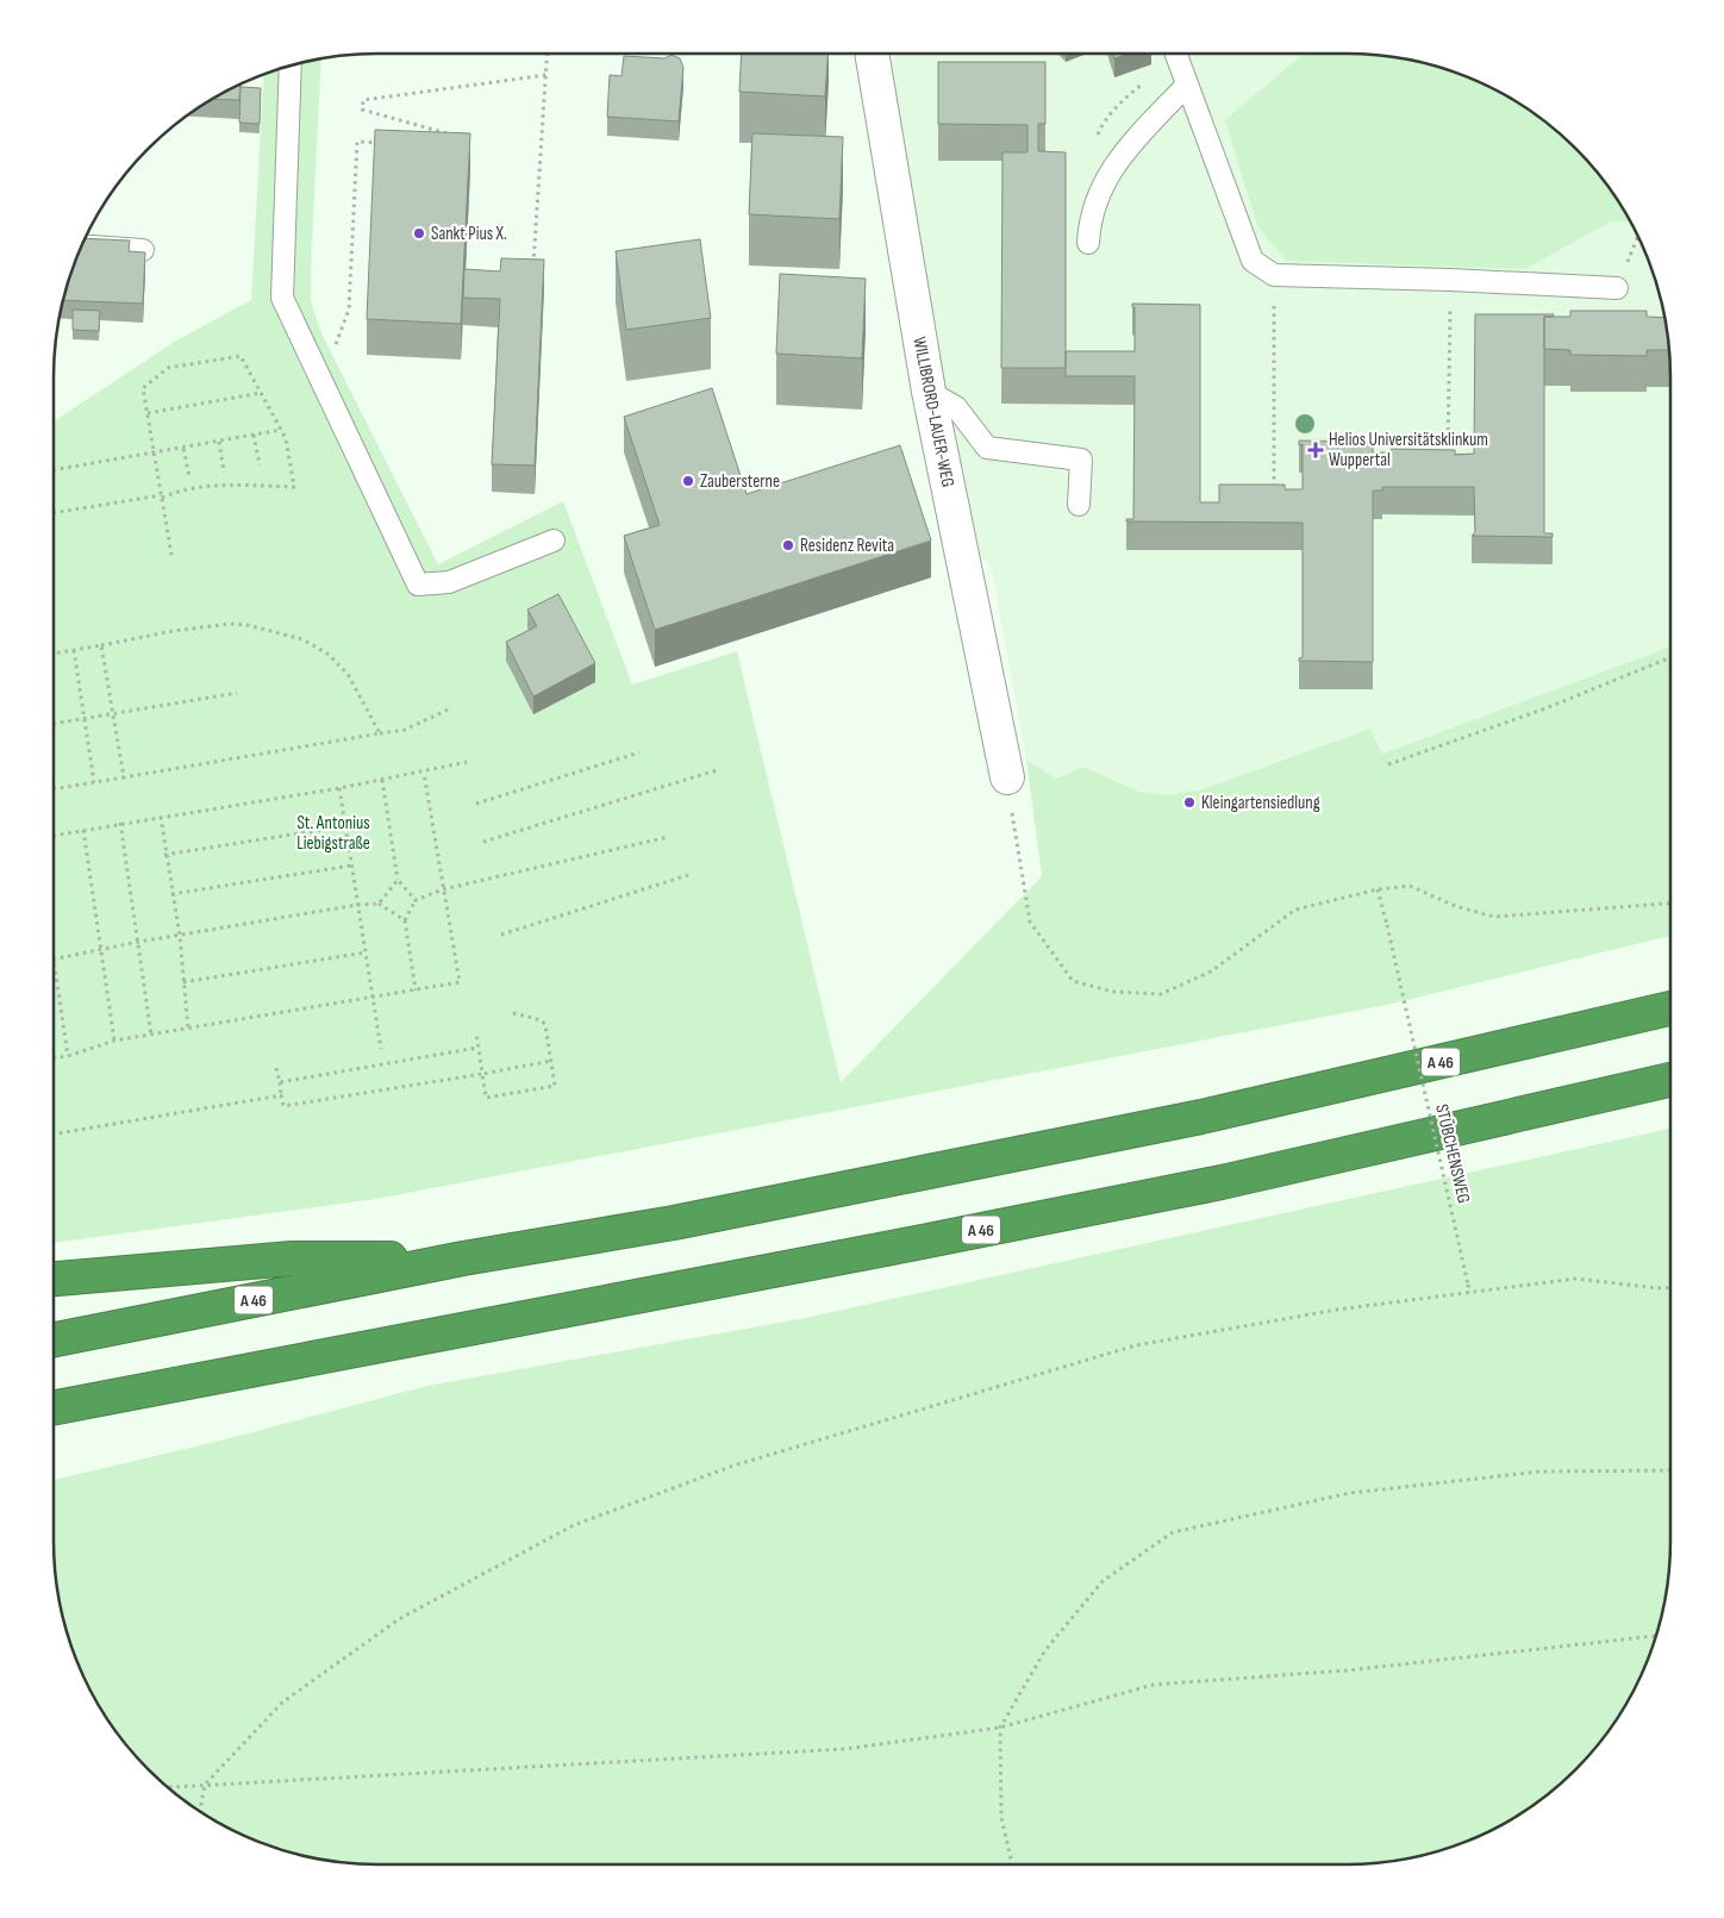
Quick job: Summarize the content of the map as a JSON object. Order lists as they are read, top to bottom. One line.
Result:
{"streets":{"highway":["A 46"],"street":["WILLIBRORD-LAUER-WEG"],"path":["STÜBCHENSWEG"]},"parks":["St. Antonius Liebigstraße"],"places":{"other":["Sankt Pius X.","Zaubersterne","Residenz Revita","Kleingartensiedlung"],"health":["Helios Universitätsklinkum Wuppertal"]}}
